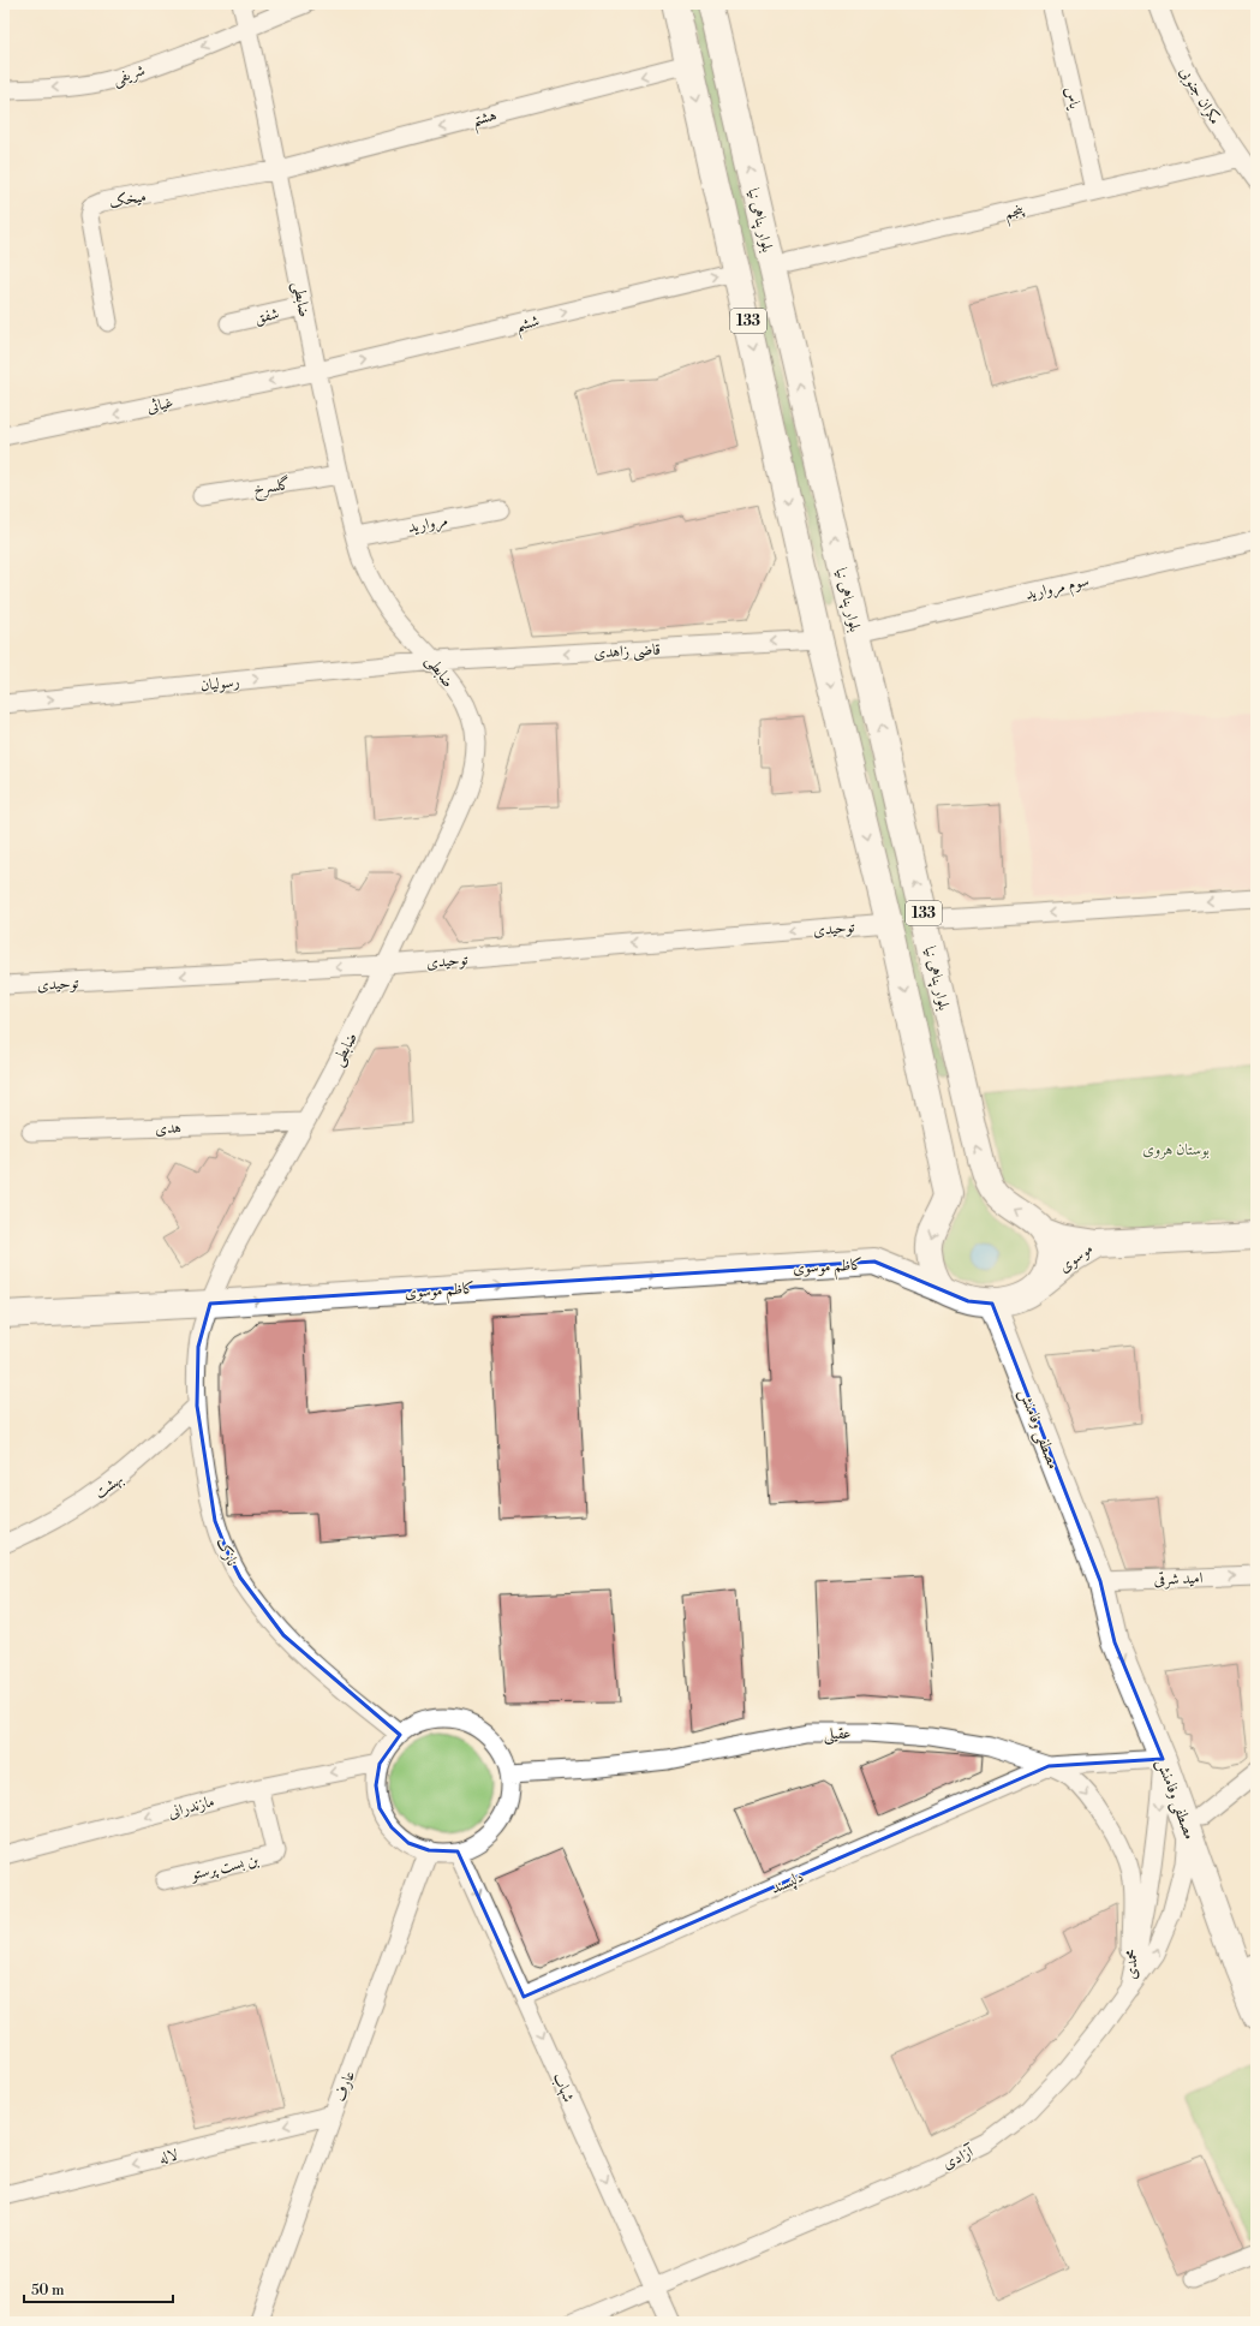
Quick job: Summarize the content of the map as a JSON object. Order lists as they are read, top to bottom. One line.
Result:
{"streets":{"main road":["بلوار پناهی نیا","133","موسوی","کاظم موسوی","مصطفی وفامنش"],"street":["شریفی","مکران جنوبی","یاس","هشتم","میخک","پنجم","ضابطی","شفق","ششم","غیاثی","گلسرخ","مروارید","سوم مروارید","قاضی زاهدی","رسولیان","توحیدی","هدی","بهشت","نازک","امید شرقی","عقیلی","مازندرانی","بن بست پرستو","دلپسند","محمدی","عارف","شهاب","لاله","آزادی"]},"crossings":[["شریفی","ضابطی"],["مکران جنوبی","پنجم"],["یاس","پنجم"],["هشتم","میخک"],["هشتم","ضابطی"],["هشتم","133"],["میخک","ضابطی"],["بلوار پناهی نیا","سوم مروارید"],["بلوار پناهی نیا","موسوی"],["ضابطی","شفق"],["ضابطی","ششم"],["ضابطی","غیاثی"],["ضابطی","گلسرخ"],["ضابطی","مروارید"],["ضابطی","قاضی زاهدی"],["ضابطی","رسولیان"],["ضابطی","توحیدی"],["ضابطی","هدی"],["ضابطی","کاظم موسوی"],["ضابطی","نازک"],["133","ششم"],["133","قاضی زاهدی"],["133","توحیدی"],["133","موسوی"],["133","کاظم موسوی"],["ششم","غیاثی"],["قاضی زاهدی","رسولیان"],["موسوی","کاظم موسوی"],["موسوی","مصطفی وفامنش"],["کاظم موسوی","نازک"],["مصطفی وفامنش","امید شرقی"],["مصطفی وفامنش","عقیلی"],["مصطفی وفامنش","محمدی"],["مصطفی وفامنش","آزادی"],["بهشت","نازک"],["نازک","عقیلی"],["نازک","مازندرانی"],["نازک","عارف"],["نازک","شهاب"],["عقیلی","مازندرانی"],["عقیلی","دلپسند"],["عقیلی","محمدی"],["عقیلی","عارف"],["عقیلی","شهاب"],["مازندرانی","بن بست پرستو"],["مازندرانی","عارف"],["مازندرانی","شهاب"],["دلپسند","محمدی"],["دلپسند","شهاب"],["محمدی","آزادی"],["عارف","شهاب"],["عارف","لاله"],["شهاب","آزادی"]],"one_way":["شریفی","هشتم","ششم","غیاثی","قاضی زاهدی","رسولیان","توحیدی","کاظم موسوی","امید شرقی","مازندرانی","محمدی","شهاب","لاله"],"parks":["بوستان هروی"],"scale_bar":"50 m"}
